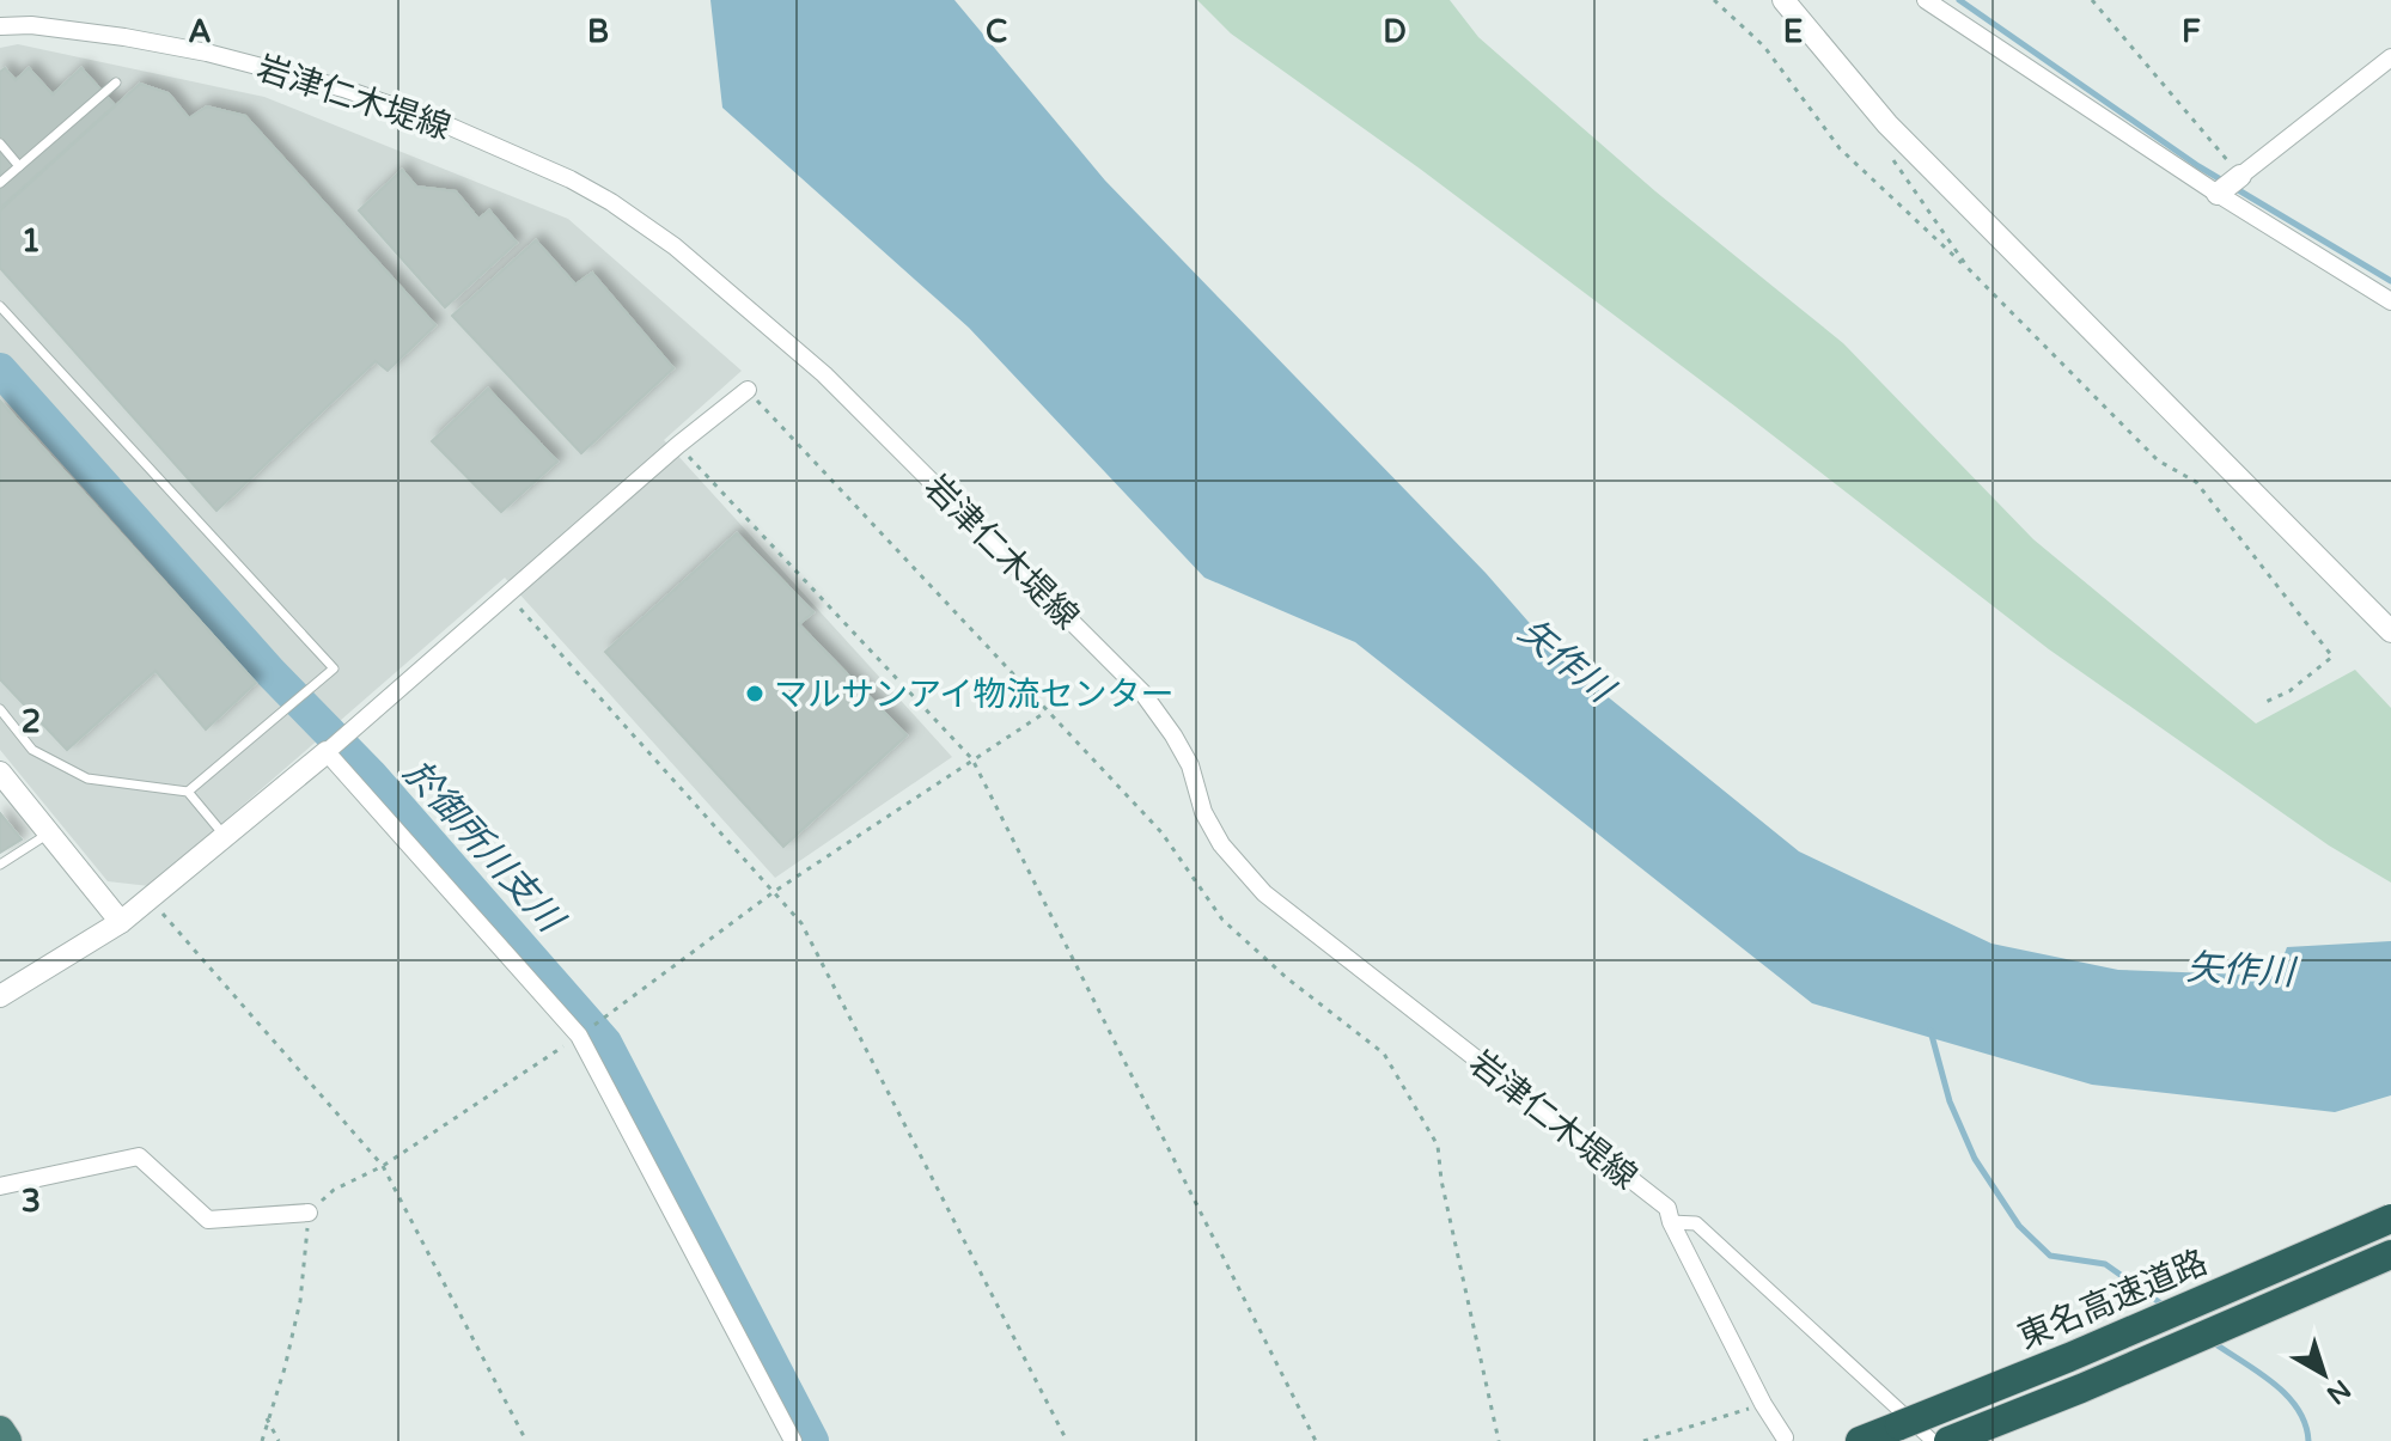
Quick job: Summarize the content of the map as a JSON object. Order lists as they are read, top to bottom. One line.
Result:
{"streets":{"highway":["東名高速道路"],"street":["岩津仁木堤線"]},"water":["矢作川","於御所川支川"],"places":["マルサンアイ物流センター"],"north":"bottom right","grid":{"columns":["A","B","C","D","E","F"],"rows":["1","2","3"]}}
